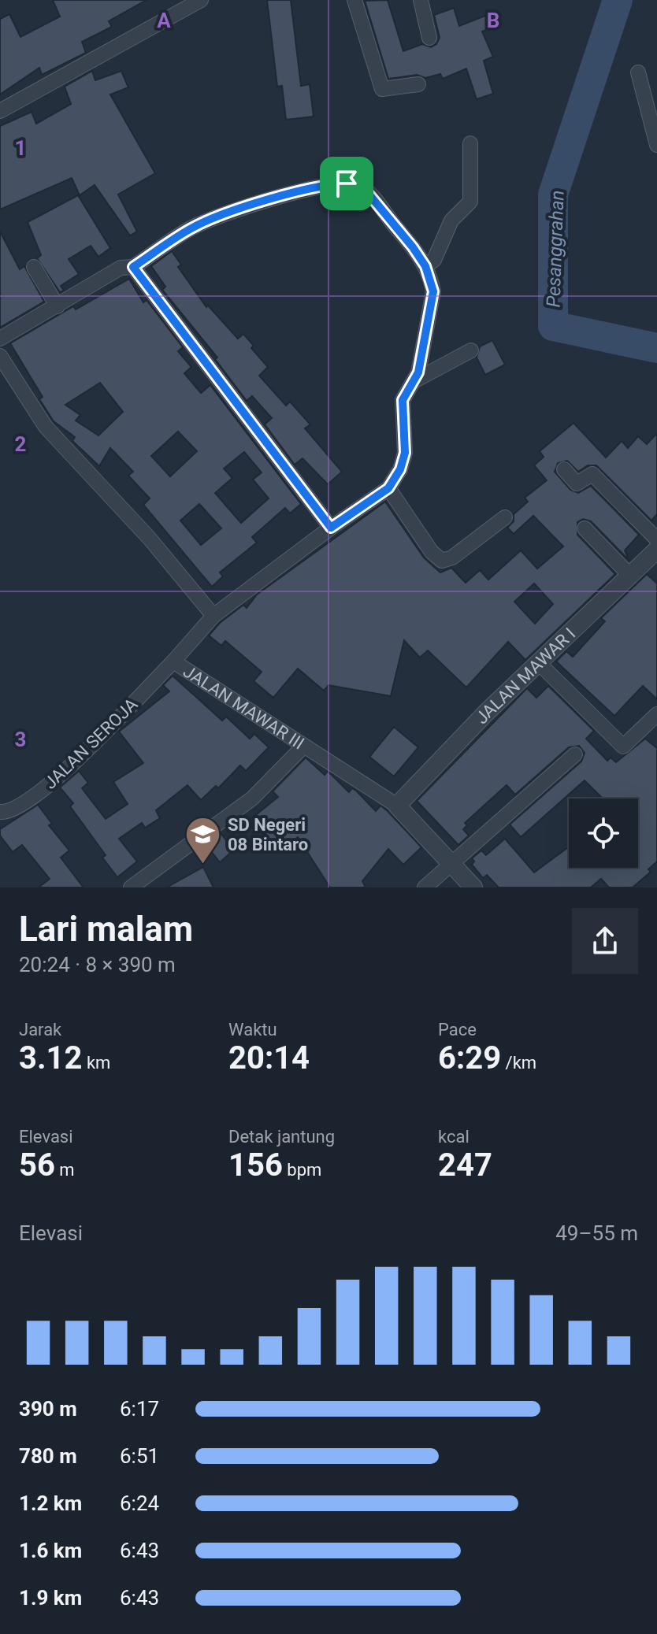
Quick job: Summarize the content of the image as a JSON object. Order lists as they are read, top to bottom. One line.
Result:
{"streets":{"street":["JALAN MAWAR I","JALAN MAWAR III","JALAN SEROJA"]},"crossings":[["JALAN MAWAR I","JALAN MAWAR III"],["JALAN MAWAR III","JALAN SEROJA"]],"water":["Pesanggrahan"],"places":{"school or university":["SD Negeri 08 Bintaro"]},"page":{"heading":["Lari malam","20:24 · 8 × 390 m"],"stats":[["Jarak","3.12 km"],["Waktu","20:14"],["Pace","6:29 /km"],["Elevasi","56 m"],["Detak jantung","156 bpm"],["kcal","247"]],"chart":["Elevasi","49–55 m"],"list":[{"name":"390 m","note":"6:17"},{"name":"780 m","note":"6:51"},{"name":"1.2 km","note":"6:24"},{"name":"1.6 km","note":"6:43"},{"name":"1.9 km","note":"6:43"}]},"grid":{"columns":["A","B"],"rows":["1","2","3"]}}
